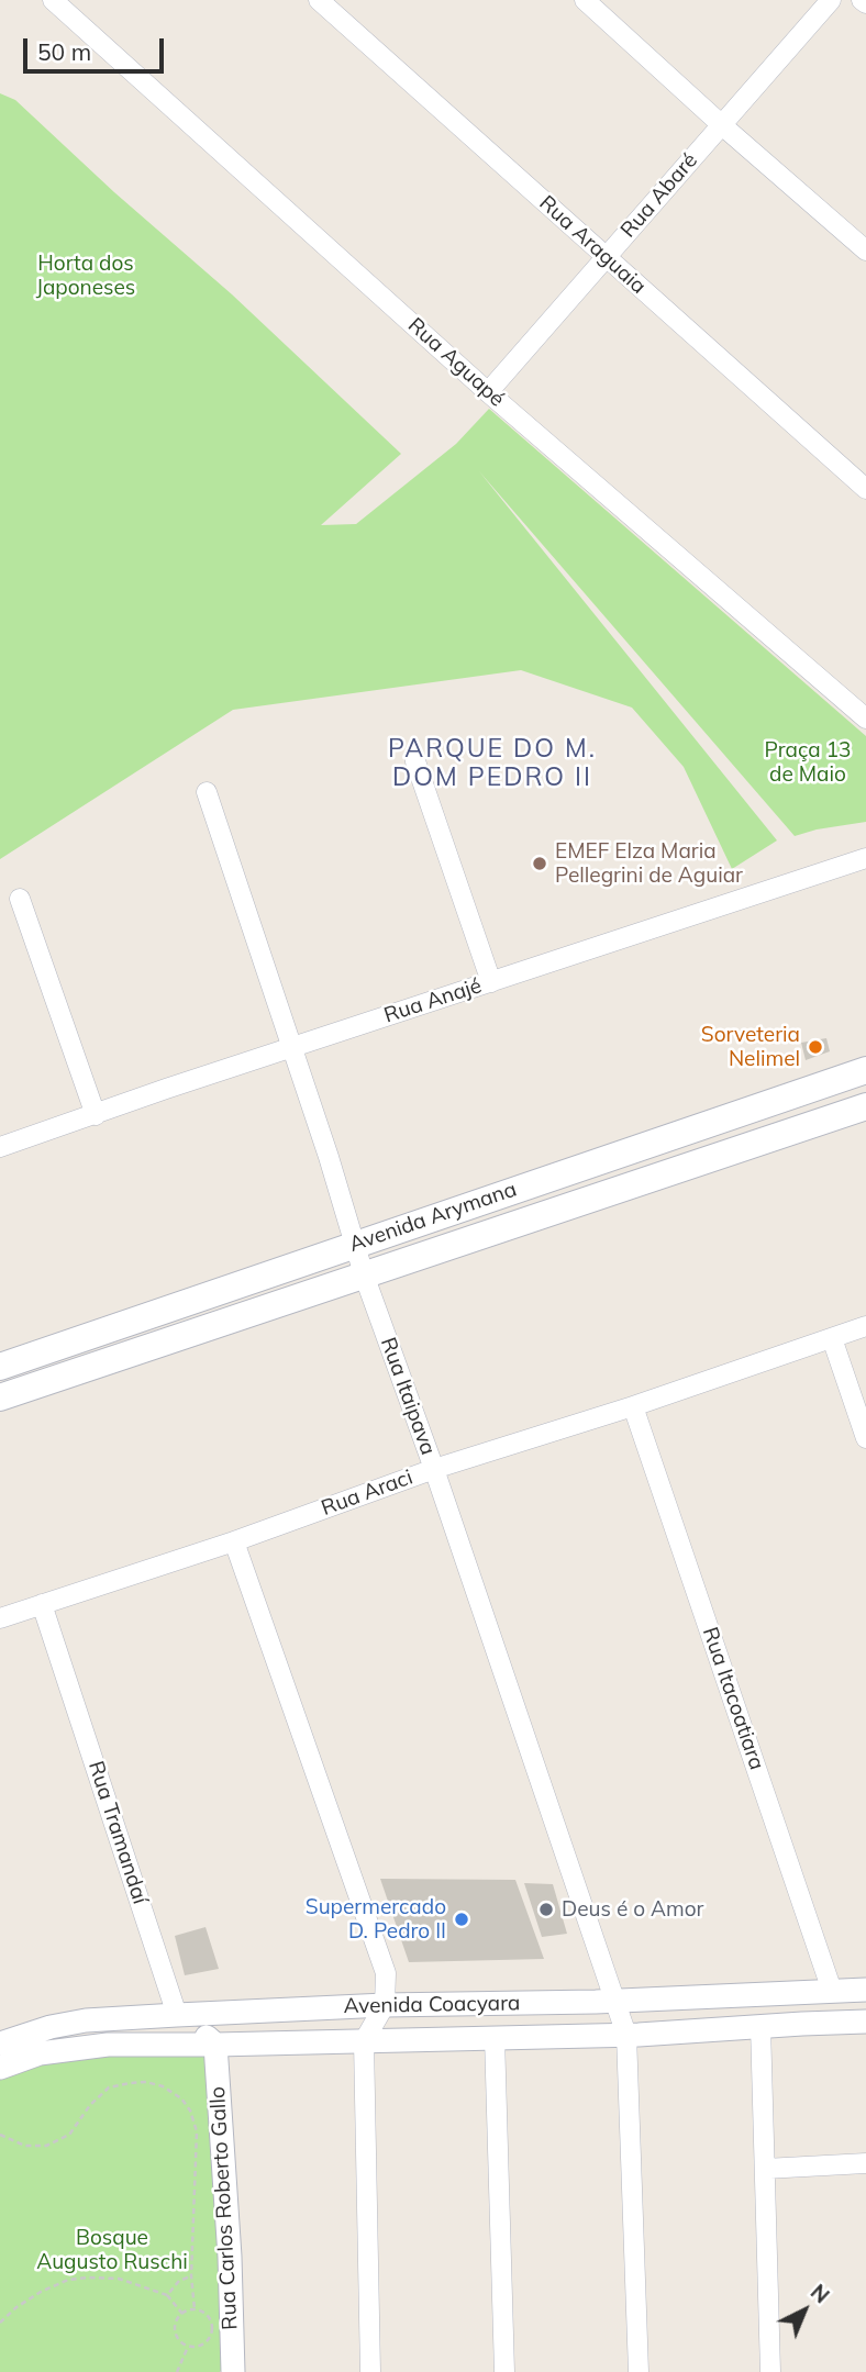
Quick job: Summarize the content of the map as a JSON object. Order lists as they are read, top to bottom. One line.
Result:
{"streets":{"main road":["Avenida Arymana"],"street":["Rua Abaré","Rua Araguaia","Rua Aguapé","Rua Anajé","Rua Itaipava","Rua Araci","Rua Itacoatiara","Rua Tramandaí","Avenida Coacyara","Rua Carlos Roberto Gallo"]},"crossings":[["Rua Abaré","Rua Araguaia"],["Rua Abaré","Rua Aguapé"],["Rua Anajé","Rua Itaipava"],["Avenida Arymana","Rua Itaipava"],["Rua Itaipava","Rua Araci"],["Rua Itaipava","Avenida Coacyara"],["Rua Araci","Rua Itacoatiara"],["Rua Araci","Rua Tramandaí"],["Rua Itacoatiara","Avenida Coacyara"],["Rua Tramandaí","Avenida Coacyara"],["Avenida Coacyara","Rua Carlos Roberto Gallo"]],"districts":["PARQUE DO M. DOM PEDRO II"],"parks":["Horta dos Japoneses","Praça 13 de Maio","Bosque Augusto Ruschi"],"places":["EMEF Elza Maria Pellegrini de Aguiar","Sorveteria Nelimel","Deus é o Amor","Supermercado D. Pedro II"],"scale_bar":"50 m","north":"top right"}
